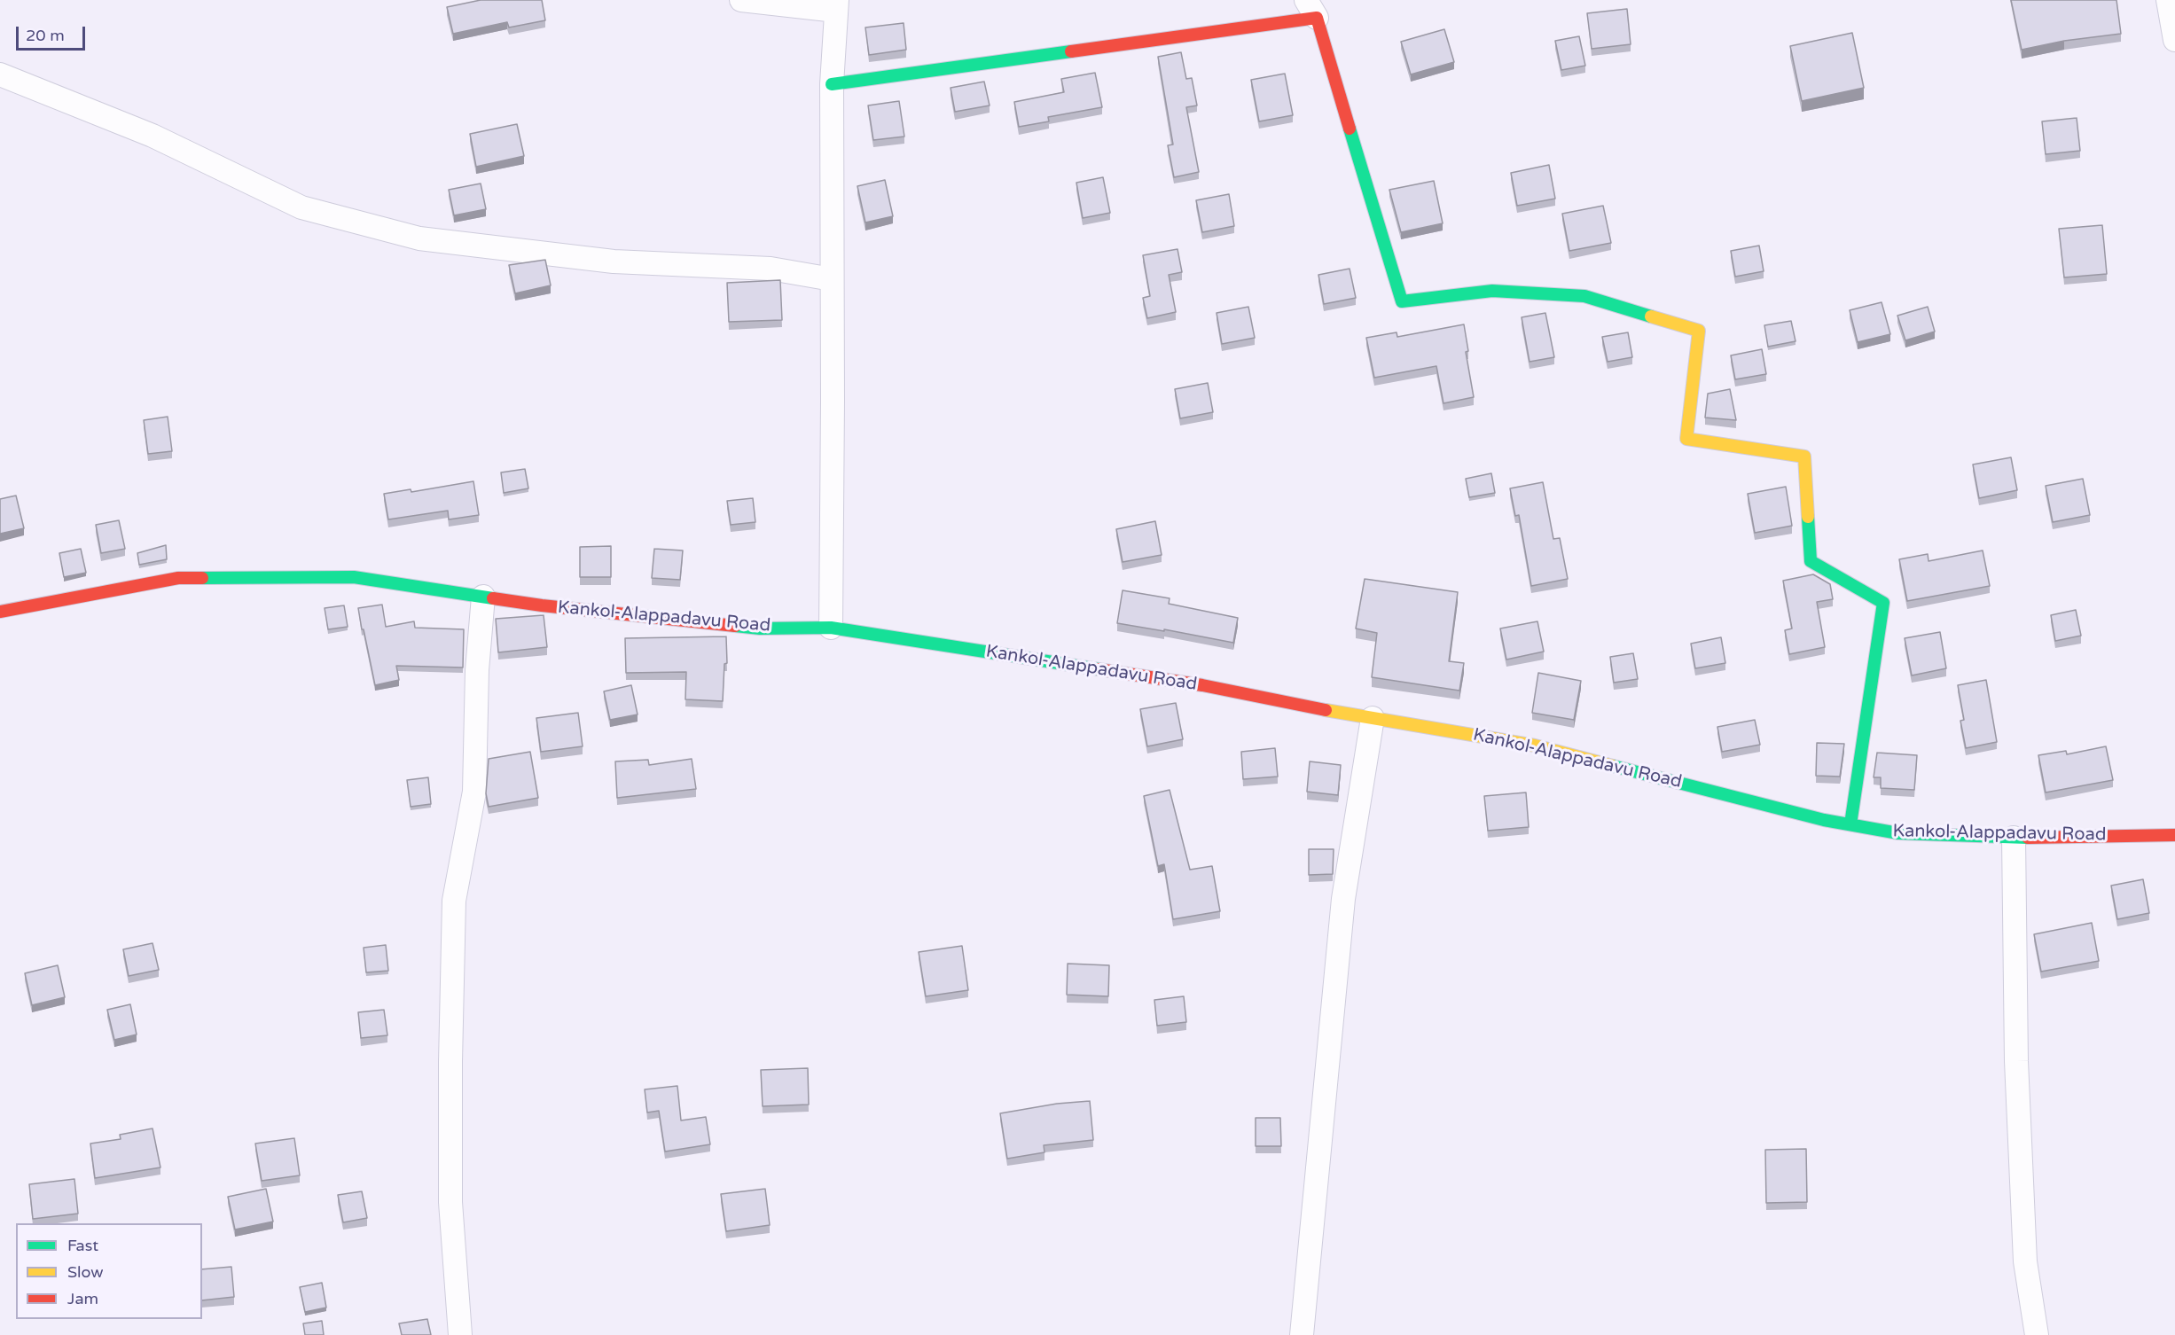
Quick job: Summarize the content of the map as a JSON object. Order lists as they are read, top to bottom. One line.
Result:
{"streets":{"main road":["Kankol-Alappadavu Road"]},"legend":["Fast","Slow","Jam"],"scale_bar":"20 m"}
